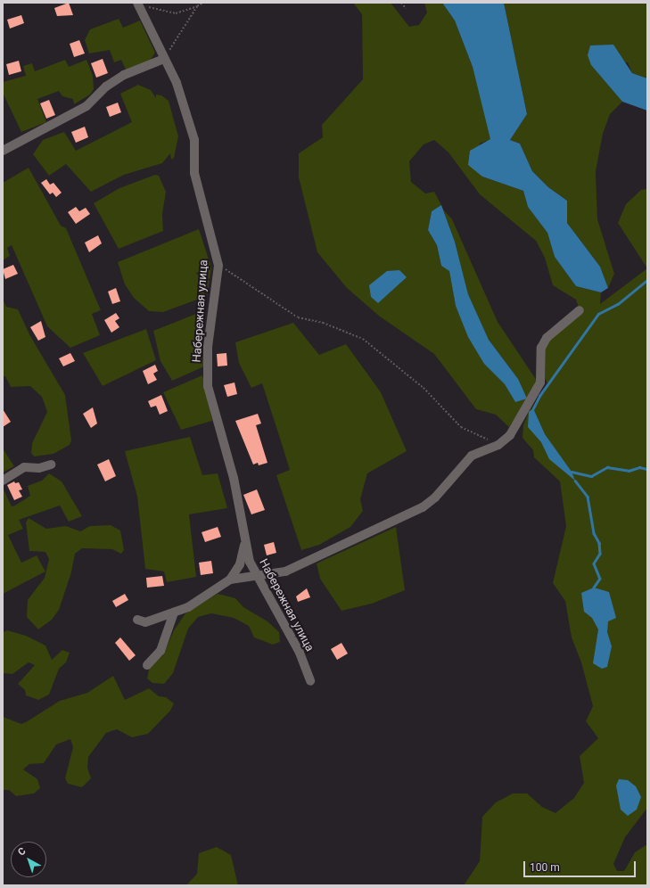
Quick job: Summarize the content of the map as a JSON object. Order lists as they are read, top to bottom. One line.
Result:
{"streets":{"street":["Набережная улица"]},"scale_bar":"100 m","north":"top left"}
